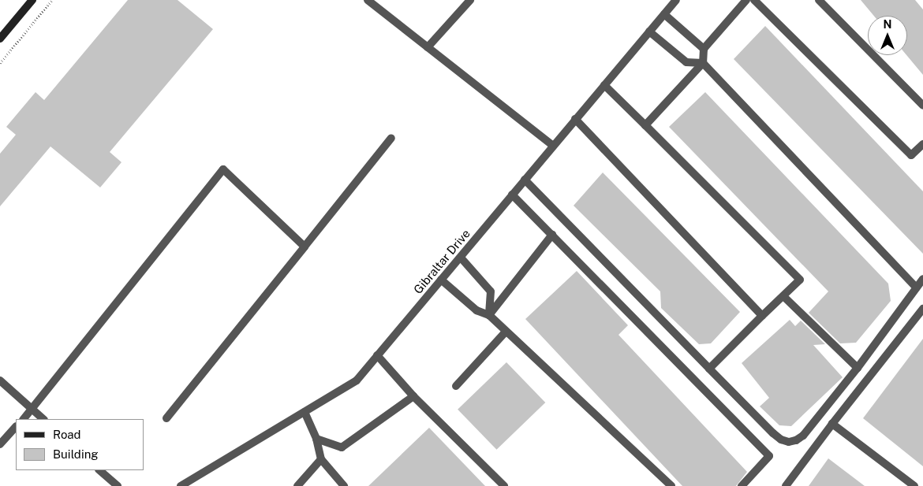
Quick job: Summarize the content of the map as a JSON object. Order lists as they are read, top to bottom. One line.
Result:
{"streets":{"street":["Gibraltar Drive"]},"legend":["Road","Building"],"north":"top"}
